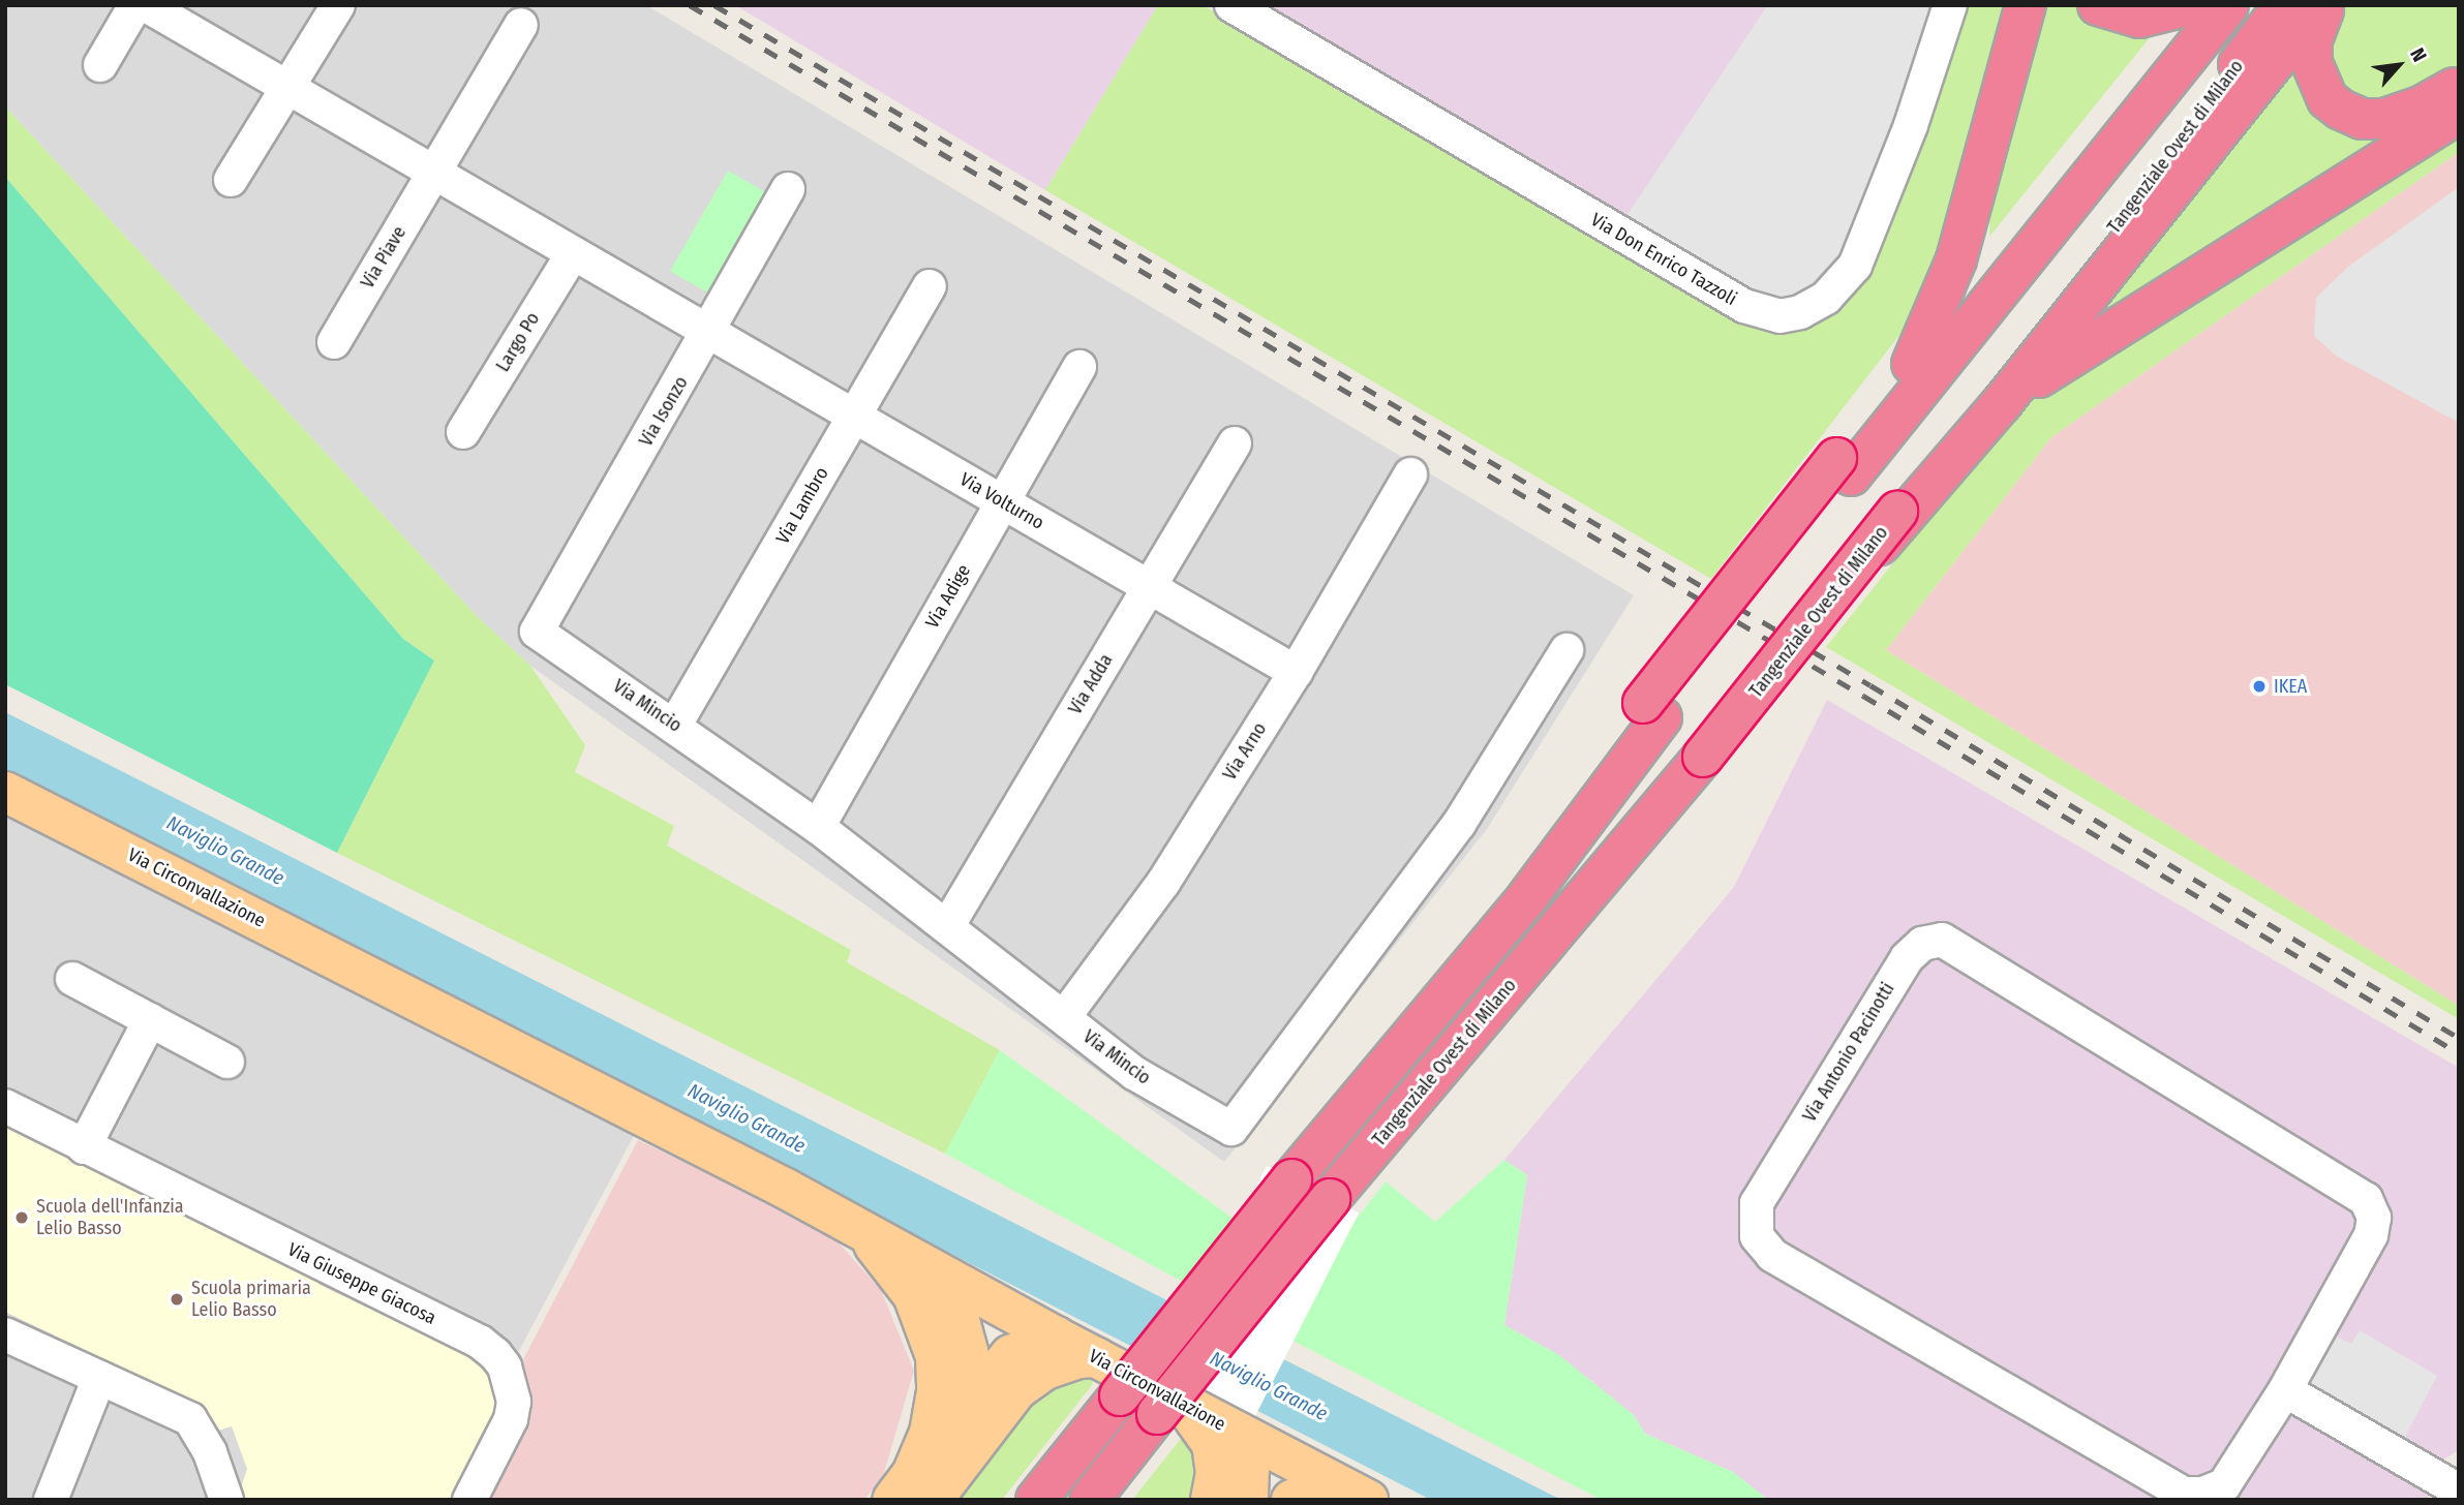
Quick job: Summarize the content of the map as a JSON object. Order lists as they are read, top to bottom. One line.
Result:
{"streets":{"highway":["Tangenziale Ovest di Milano"],"main road":["Via Circonvallazione"],"street":["Via Piave","Via Don Enrico Tazzoli","Largo Po","Via Isonzo","Via Volturno","Via Lambro","Via Adige","Via Adda","Via Mincio","Via Arno","Via Antonio Pacinotti","Via Giuseppe Giacosa"]},"crossings":[["Tangenziale Ovest di Milano","Via Circonvallazione"],["Via Isonzo","Via Volturno"],["Via Isonzo","Via Mincio"],["Via Volturno","Via Lambro"],["Via Volturno","Via Adige"],["Via Volturno","Via Adda"],["Via Volturno","Via Arno"],["Via Lambro","Via Mincio"],["Via Adige","Via Mincio"],["Via Adda","Via Mincio"],["Via Mincio","Via Arno"]],"water":["Naviglio Grande"],"places":["IKEA","Scuola dell'Infanzia Lelio Basso","Scuola primaria Lelio Basso"],"north":"top right"}
